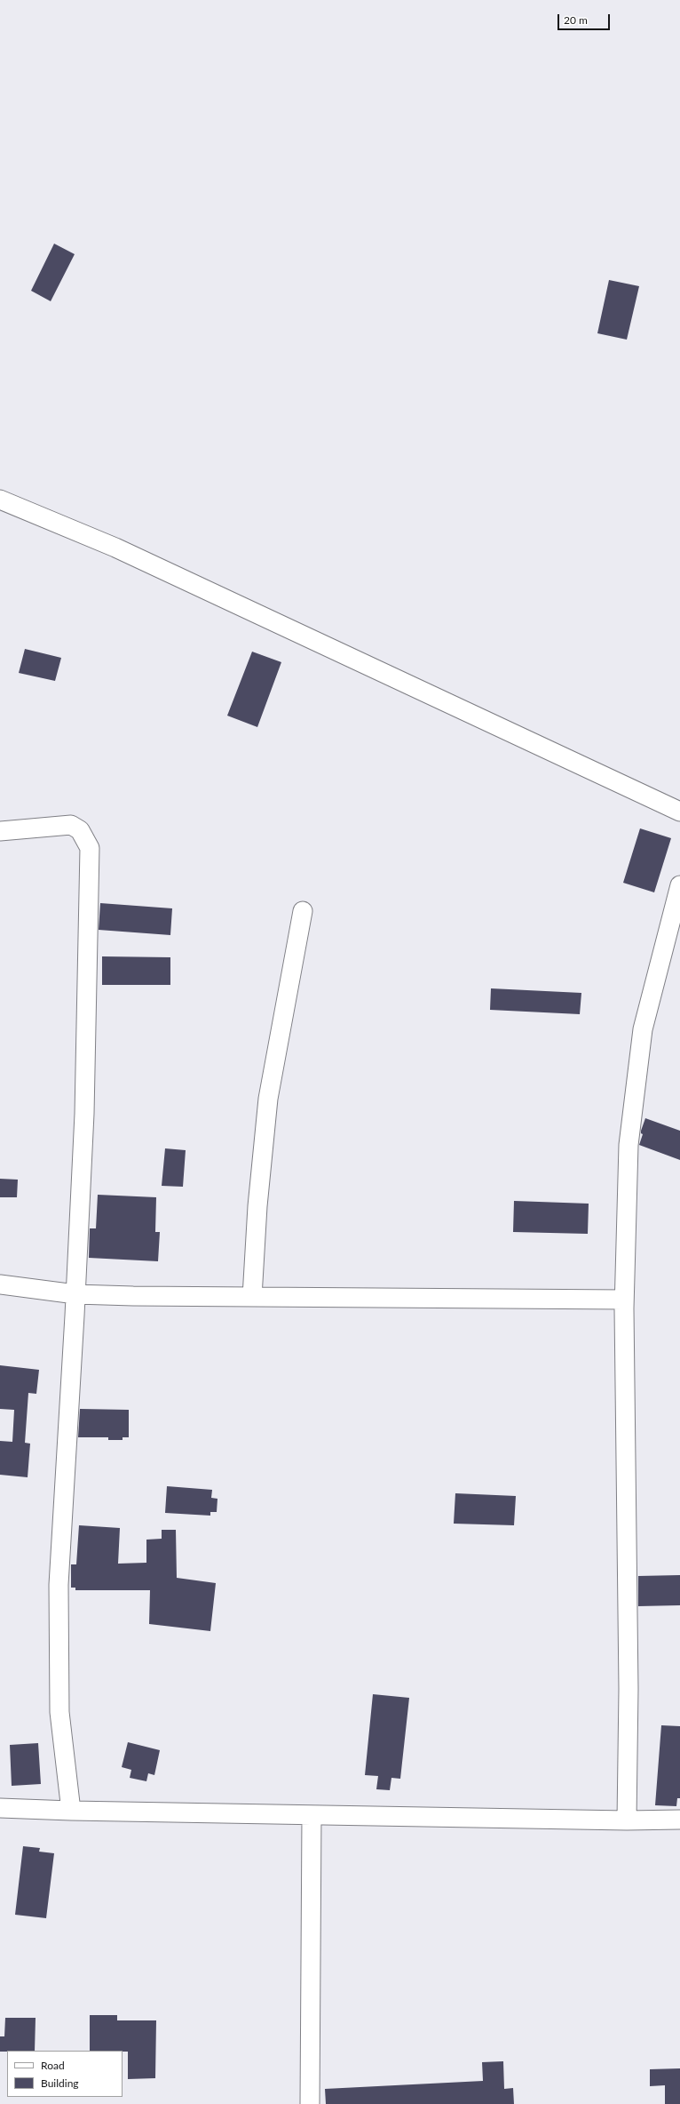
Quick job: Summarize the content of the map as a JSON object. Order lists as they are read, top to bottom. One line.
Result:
{"legend":["Road","Building"],"scale_bar":"20 m"}
